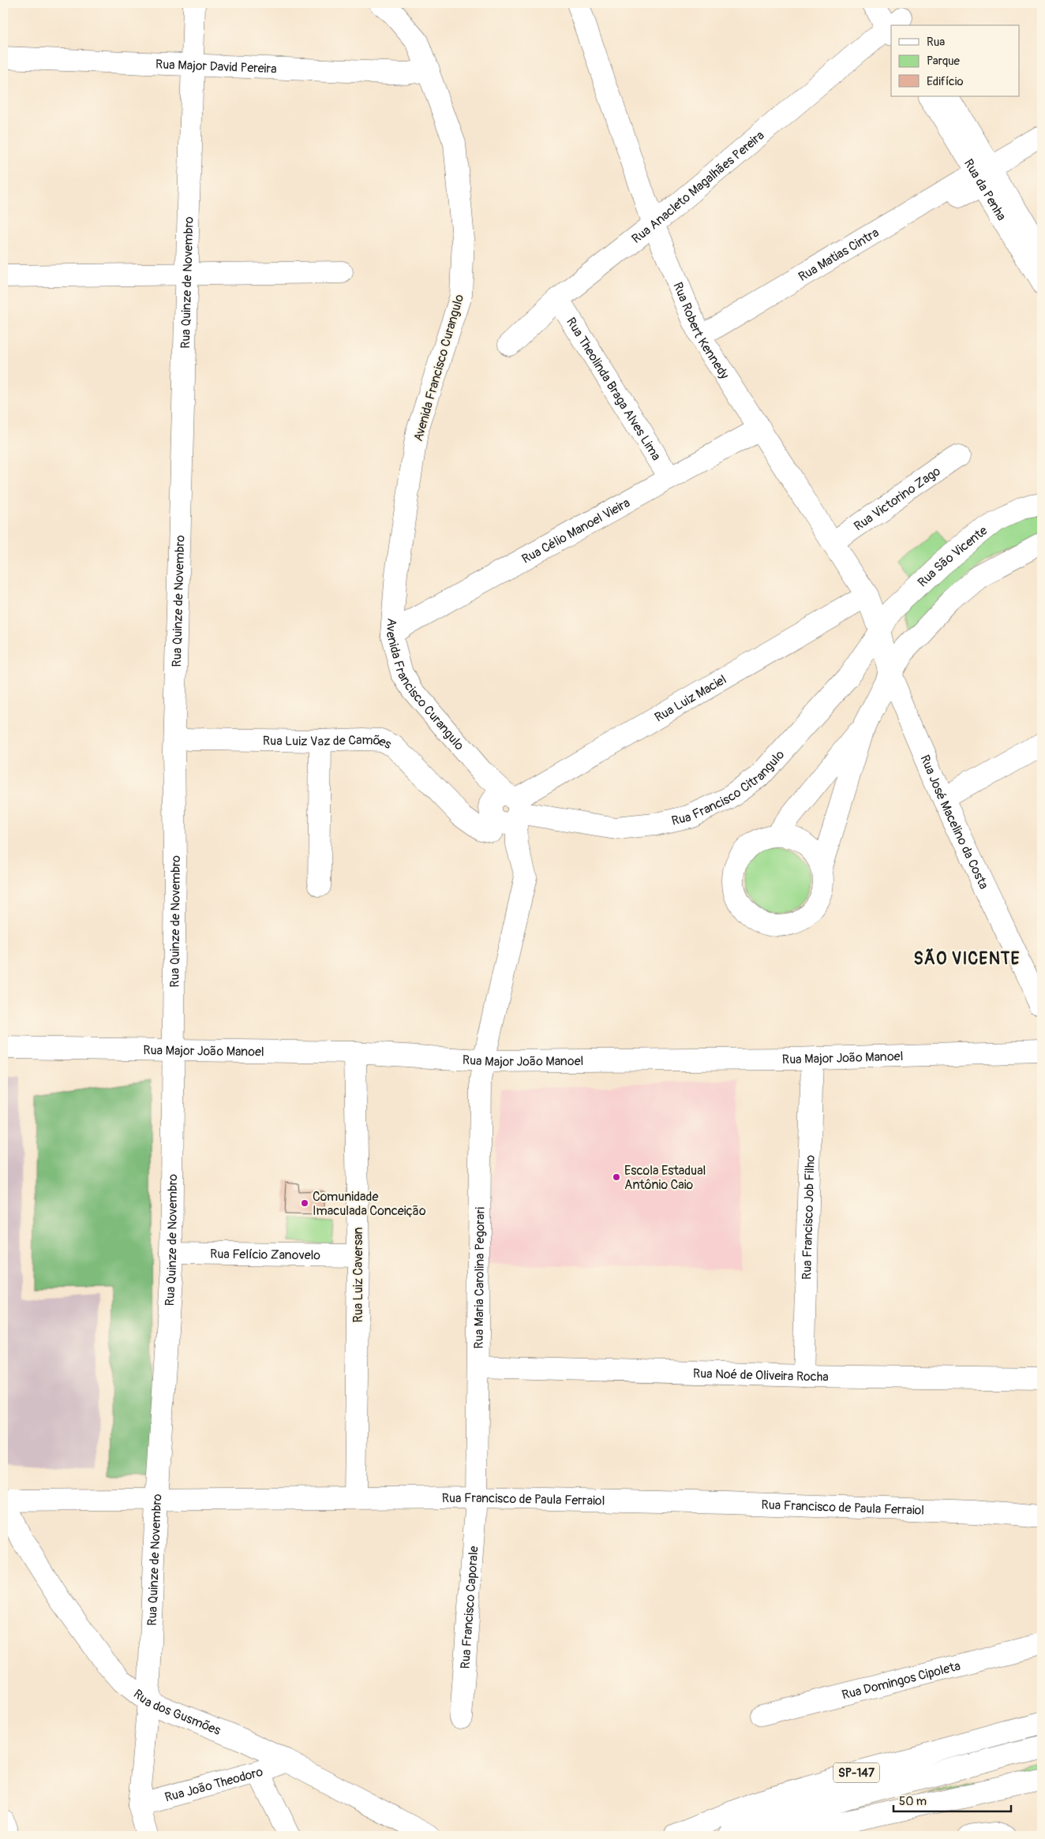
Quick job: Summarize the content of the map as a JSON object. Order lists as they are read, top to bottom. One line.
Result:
{"streets":{"main road":["Rua Major David Pereira","Rua Anacleto Magalhães Pereira","Rua da Penha","Rua Matias Cintra","Rua Quinze de Novembro","Rua Robert Kennedy","Avenida Francisco Curangulo","Rua Theolinda Braga Alves Lima","Rua Victorino Zago","Rua Célio Manoel Vieira","Rua São Vicente","Rua Luiz Maciel","Rua Luiz Vaz de Camões","Rua Francisco Citrangulo","Rua José Macelino da Costa","Rua Major João Manoel","Rua Francisco Job Filho","Rua Felício Zanovelo","Rua Luiz Caversan","Rua Maria Carolina Pegorari","Rua Noé de Oliveira Rocha","Rua Francisco de Paula Ferraiol","Rua Francisco Caporale","Rua Domingos Cipoleta","Rua dos Gusmões","SP-147","Rua João Theodoro"]},"crossings":[["Rua Major David Pereira","Rua Quinze de Novembro"],["Rua Major David Pereira","Avenida Francisco Curangulo"],["Rua Anacleto Magalhães Pereira","Rua Robert Kennedy"],["Rua Anacleto Magalhães Pereira","Rua Theolinda Braga Alves Lima"],["Rua da Penha","Rua Matias Cintra"],["Rua Matias Cintra","Rua Robert Kennedy"],["Rua Quinze de Novembro","Rua Luiz Vaz de Camões"],["Rua Quinze de Novembro","Rua Major João Manoel"],["Rua Quinze de Novembro","Rua Felício Zanovelo"],["Rua Quinze de Novembro","Rua Francisco de Paula Ferraiol"],["Rua Quinze de Novembro","Rua dos Gusmões"],["Rua Quinze de Novembro","Rua João Theodoro"],["Rua Robert Kennedy","Rua Victorino Zago"],["Rua Robert Kennedy","Rua Célio Manoel Vieira"],["Rua Robert Kennedy","Rua São Vicente"],["Rua Robert Kennedy","Rua Luiz Maciel"],["Rua Robert Kennedy","Rua Francisco Citrangulo"],["Rua Robert Kennedy","Rua José Macelino da Costa"],["Avenida Francisco Curangulo","Rua Célio Manoel Vieira"],["Avenida Francisco Curangulo","Rua Luiz Maciel"],["Avenida Francisco Curangulo","Rua Luiz Vaz de Camões"],["Avenida Francisco Curangulo","Rua Francisco Citrangulo"],["Avenida Francisco Curangulo","Rua Maria Carolina Pegorari"],["Rua Theolinda Braga Alves Lima","Rua Célio Manoel Vieira"],["Rua São Vicente","Rua Francisco Citrangulo"],["Rua São Vicente","Rua José Macelino da Costa"],["Rua Luiz Maciel","Rua Luiz Vaz de Camões"],["Rua Luiz Maciel","Rua Francisco Citrangulo"],["Rua Luiz Vaz de Camões","Rua Francisco Citrangulo"],["Rua Francisco Citrangulo","Rua José Macelino da Costa"],["Rua Major João Manoel","Rua Francisco Job Filho"],["Rua Major João Manoel","Rua Luiz Caversan"],["Rua Major João Manoel","Rua Maria Carolina Pegorari"],["Rua Francisco Job Filho","Rua Noé de Oliveira Rocha"],["Rua Felício Zanovelo","Rua Luiz Caversan"],["Rua Luiz Caversan","Rua Francisco de Paula Ferraiol"],["Rua Maria Carolina Pegorari","Rua Noé de Oliveira Rocha"],["Rua Maria Carolina Pegorari","Rua Francisco de Paula Ferraiol"],["Rua Maria Carolina Pegorari","Rua Francisco Caporale"],["Rua Francisco de Paula Ferraiol","Rua Francisco Caporale"],["Rua Francisco de Paula Ferraiol","Rua dos Gusmões"],["Rua dos Gusmões","Rua João Theodoro"]],"districts":["SÃO VICENTE"],"places":["Escola Estadual Antônio Caio","Comunidade Imaculada Conceição"],"legend":["Rua","Parque","Edifício"],"scale_bar":"50 m"}
